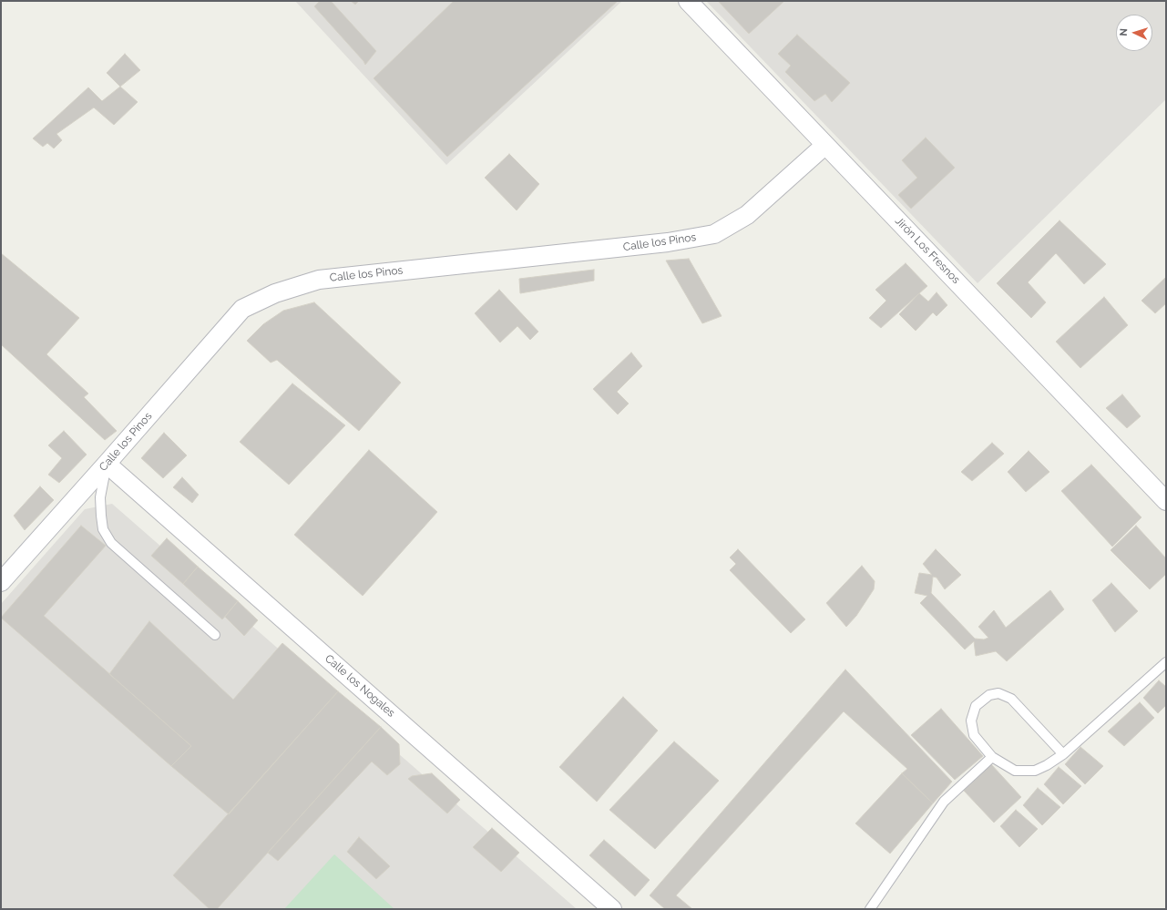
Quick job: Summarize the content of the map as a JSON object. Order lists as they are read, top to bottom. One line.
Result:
{"streets":{"street":["Calle los Pinos","Jirón Los Fresnos","Calle los Nogales"]},"crossings":[["Calle los Pinos","Jirón Los Fresnos"],["Calle los Pinos","Calle los Nogales"]],"north":"left"}
